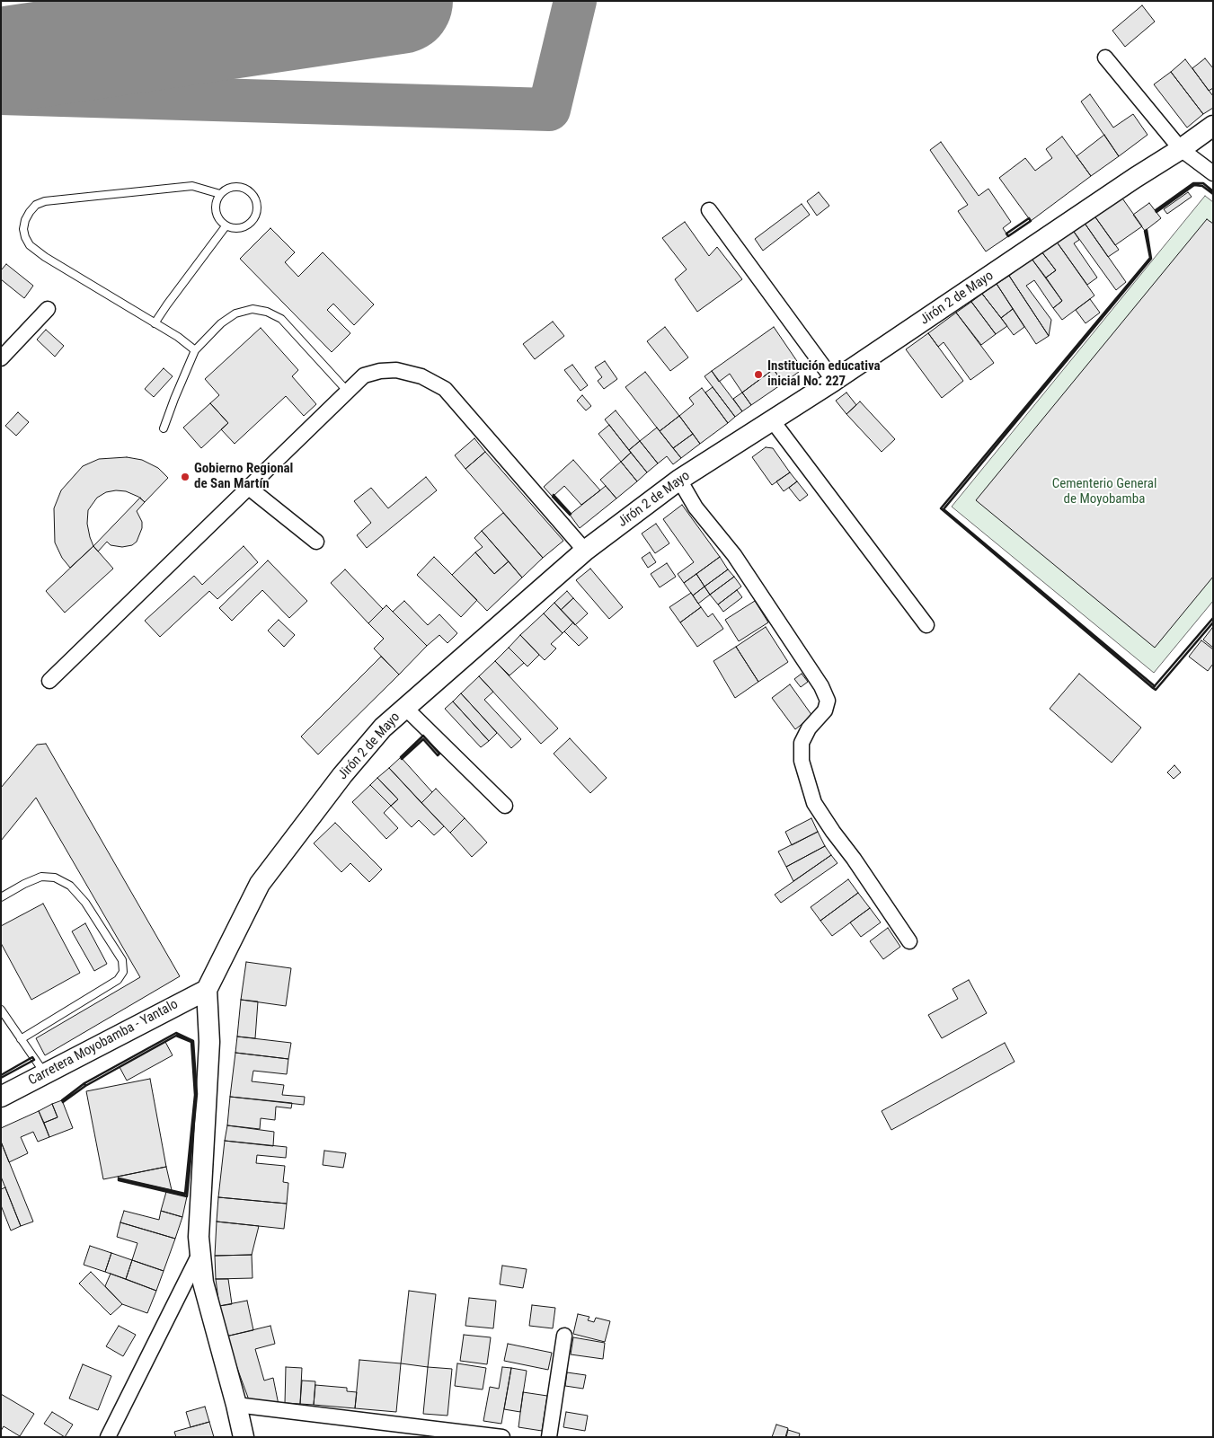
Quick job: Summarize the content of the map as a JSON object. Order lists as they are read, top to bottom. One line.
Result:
{"streets":{"main road":["Jirón 2 de Mayo","Carretera Moyobamba - Yantalo"]},"crossings":[["Jirón 2 de Mayo","Carretera Moyobamba - Yantalo"]],"parks":["Cementerio General de Moyobamba"],"places":["Institución educativa inicial No. 227","Gobierno Regional de San Martín"]}
